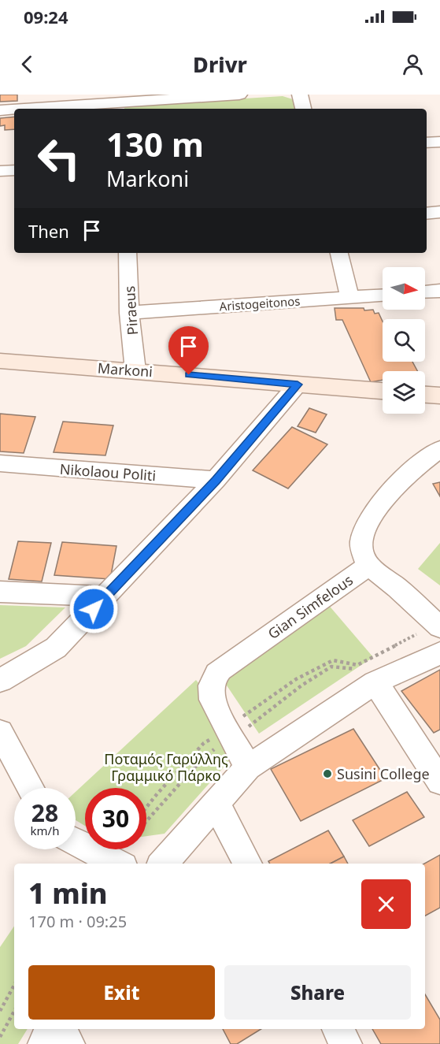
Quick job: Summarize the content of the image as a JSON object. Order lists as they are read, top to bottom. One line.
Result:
{"streets":{"main road":["Markoni"],"street":["Aristogeitonos","Piraeus","Nikolaou Politi","Gian Simfelous"]},"crossings":[["Aristogeitonos","Piraeus"],["Piraeus","Markoni"]],"parks":["Ποταμός Γαρύλλης Γραμμικό Πάρκο"],"places":["Susini College"],"north":"right","page":{"status":"09:24","header":"Drivr","turn":["130 m","Markoni"],"then":"Then","speed":"28 km/h","limit":"30","heading":["1 min","170 m · 09:25"],"buttons":["Exit","Share"]}}
